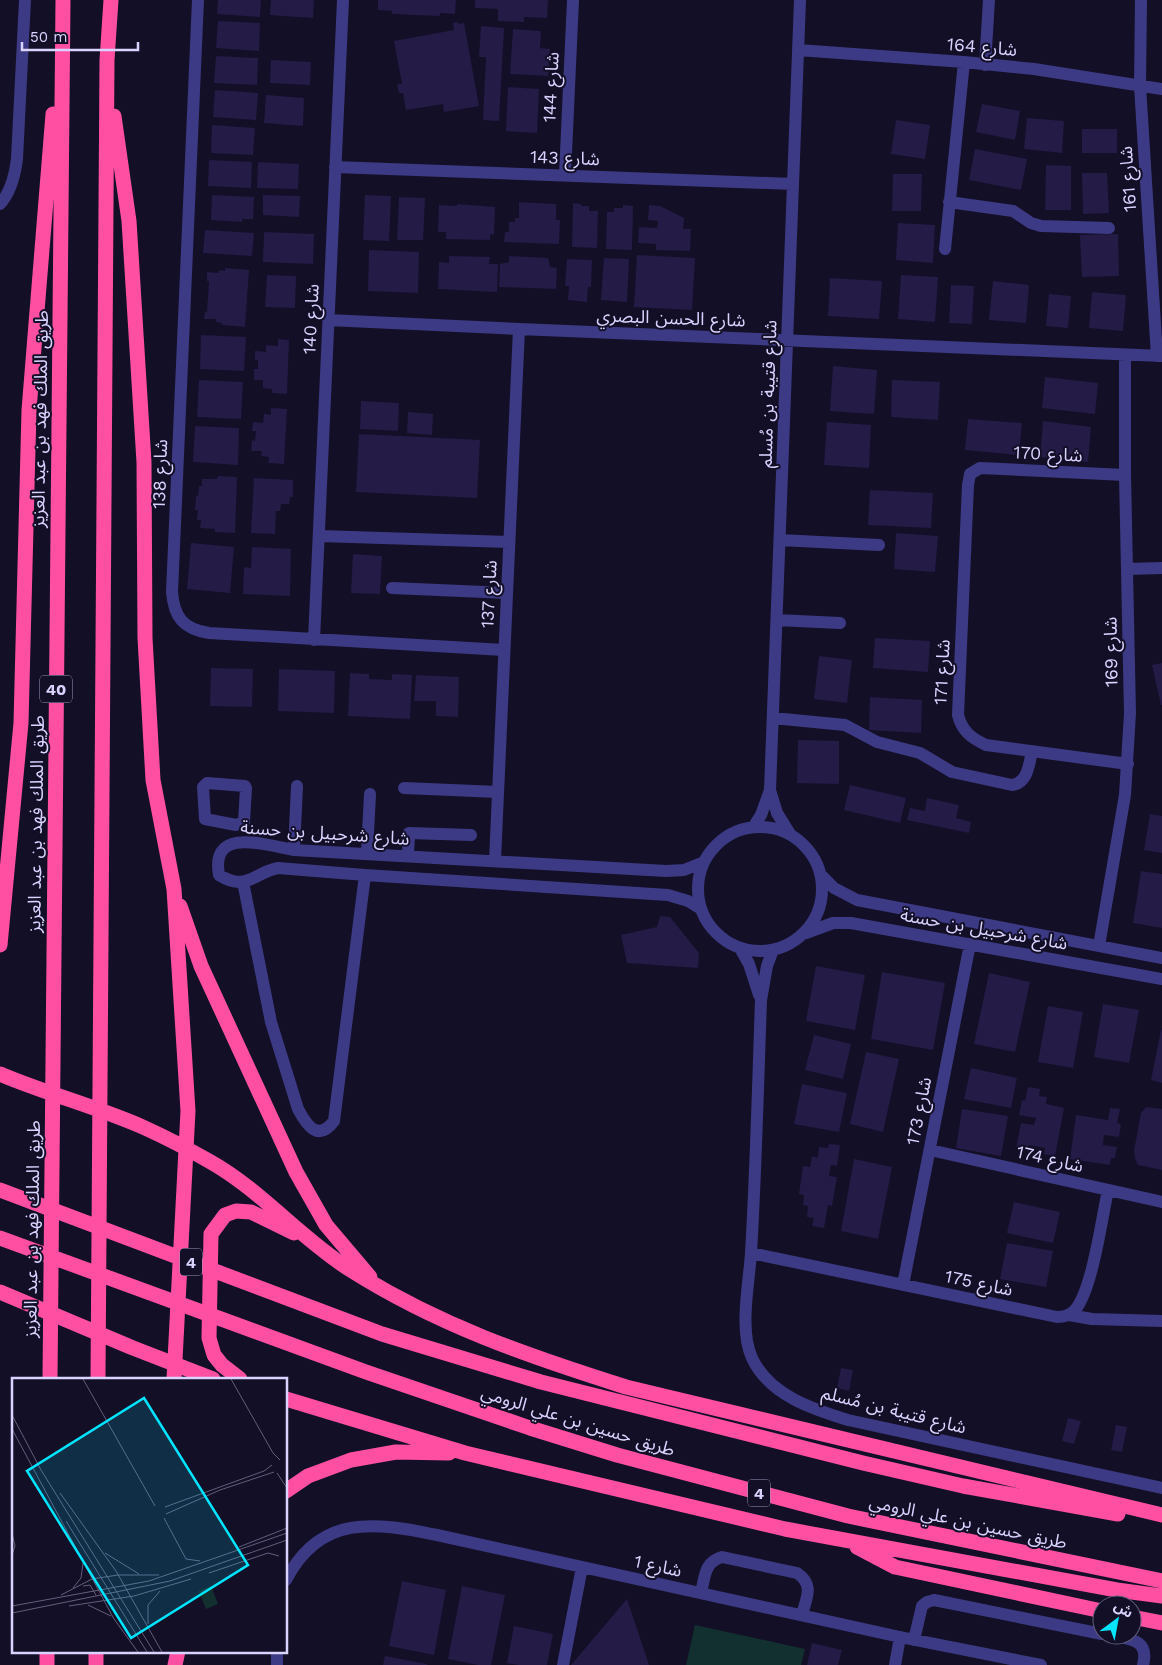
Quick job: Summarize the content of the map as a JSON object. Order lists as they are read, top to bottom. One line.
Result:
{"streets":{"highway":["طريق الملك فهد بن عبد العزيز","40","4","طريق حسين بن علي الرومي"],"street":["شارع 164","شارع 144","شارع 143","شارع 161","شارع الحسن البصري","شارع 140","شارع قتيبة بن مُسلم","شارع 170","شارع 138","شارع 137","شارع 169","شارع 171","شارع شرحبيل بن حسنة","شارع 173","شارع 174","شارع 175","شارع 1"]},"crossings":[["شارع 164","شارع 161"],["شارع 164","شارع قتيبة بن مُسلم"],["شارع 144","شارع 143"],["شارع 143","شارع 140"],["شارع 143","شارع قتيبة بن مُسلم"],["شارع 161","شارع الحسن البصري"],["شارع الحسن البصري","شارع 140"],["شارع الحسن البصري","شارع قتيبة بن مُسلم"],["شارع الحسن البصري","شارع 137"],["شارع الحسن البصري","شارع 169"],["شارع 140","شارع 138"],["شارع قتيبة بن مُسلم","شارع شرحبيل بن حسنة"],["شارع قتيبة بن مُسلم","شارع 175"],["شارع 170","شارع 169"],["شارع 170","شارع 171"],["شارع 138","شارع 137"],["شارع 137","شارع شرحبيل بن حسنة"],["شارع 169","شارع 171"],["شارع 169","شارع شرحبيل بن حسنة"],["شارع شرحبيل بن حسنة","شارع 173"],["شارع 173","شارع 174"],["شارع 173","شارع 175"]],"scale_bar":"50 m","north":"top right"}
